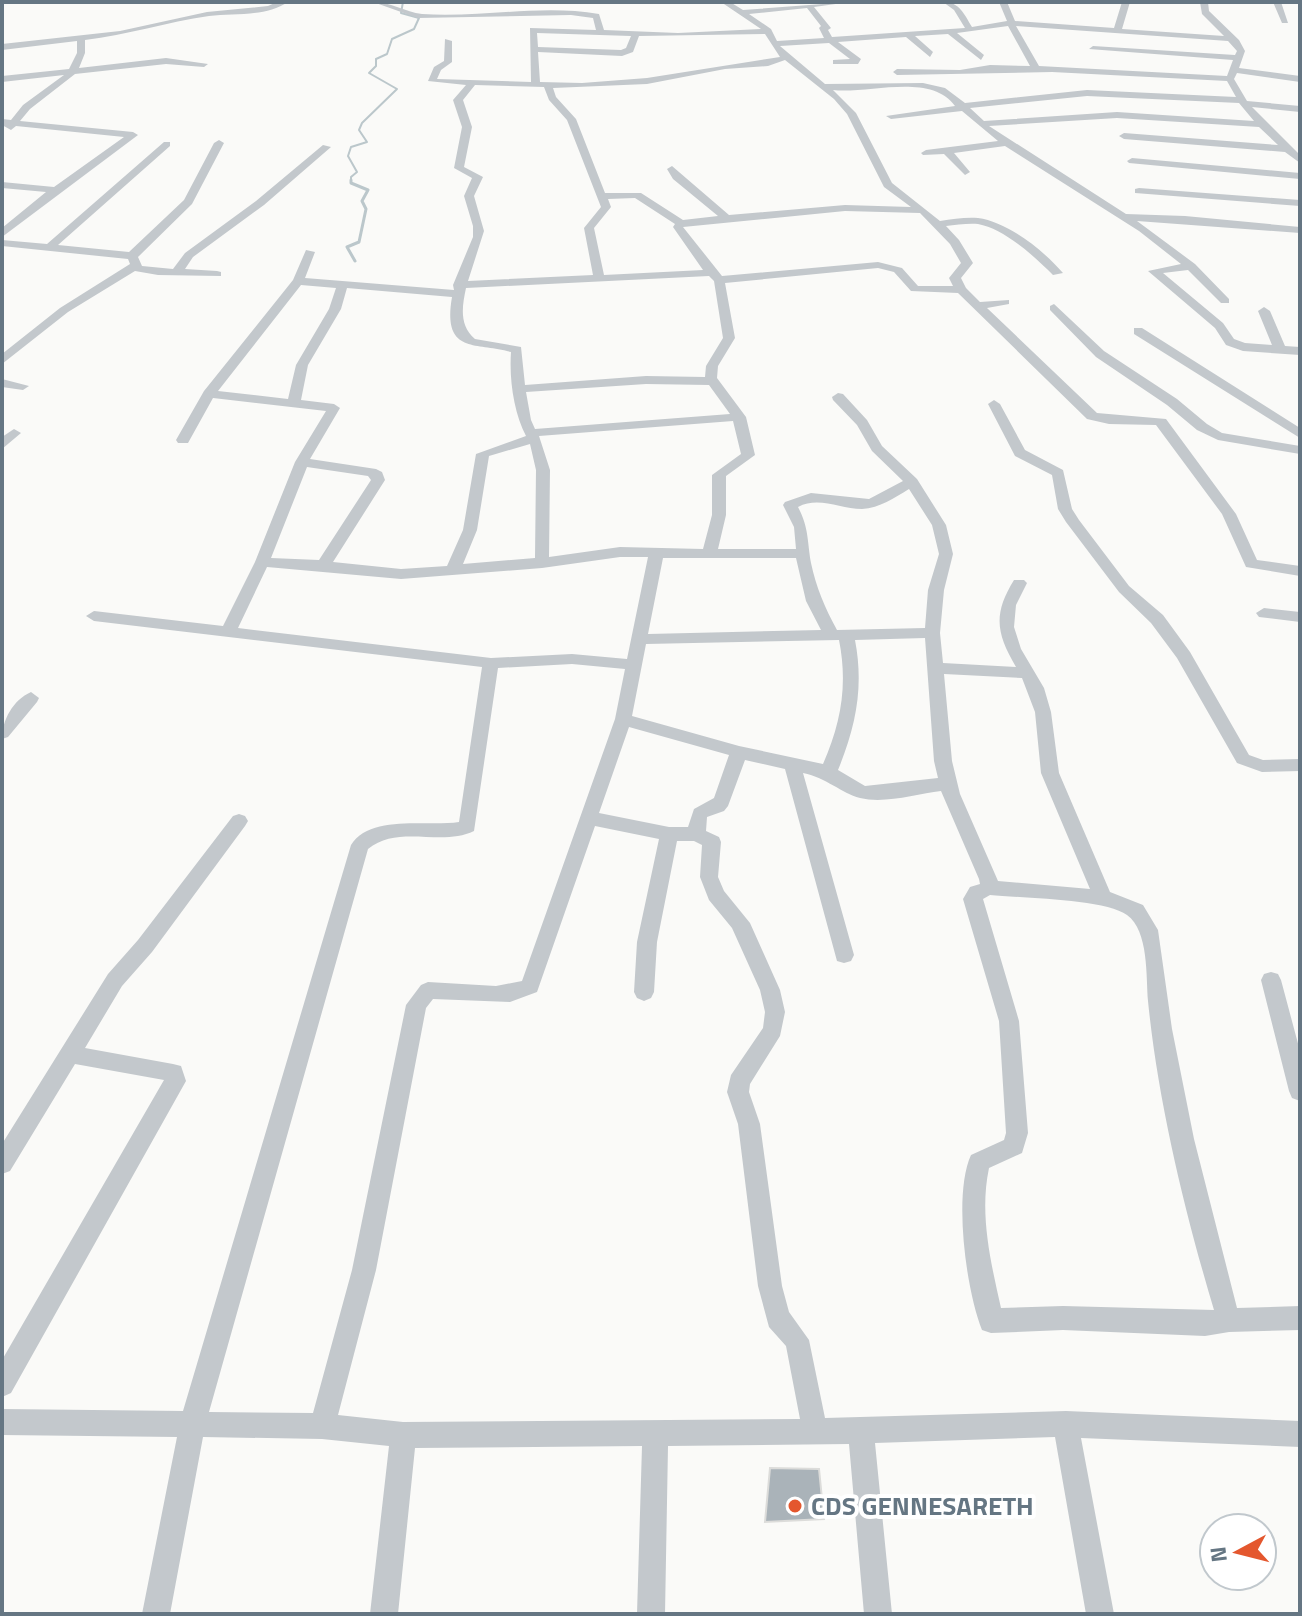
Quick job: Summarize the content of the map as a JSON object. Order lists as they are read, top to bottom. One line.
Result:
{"places":["CDS GENNESARETH"],"north":"left"}
